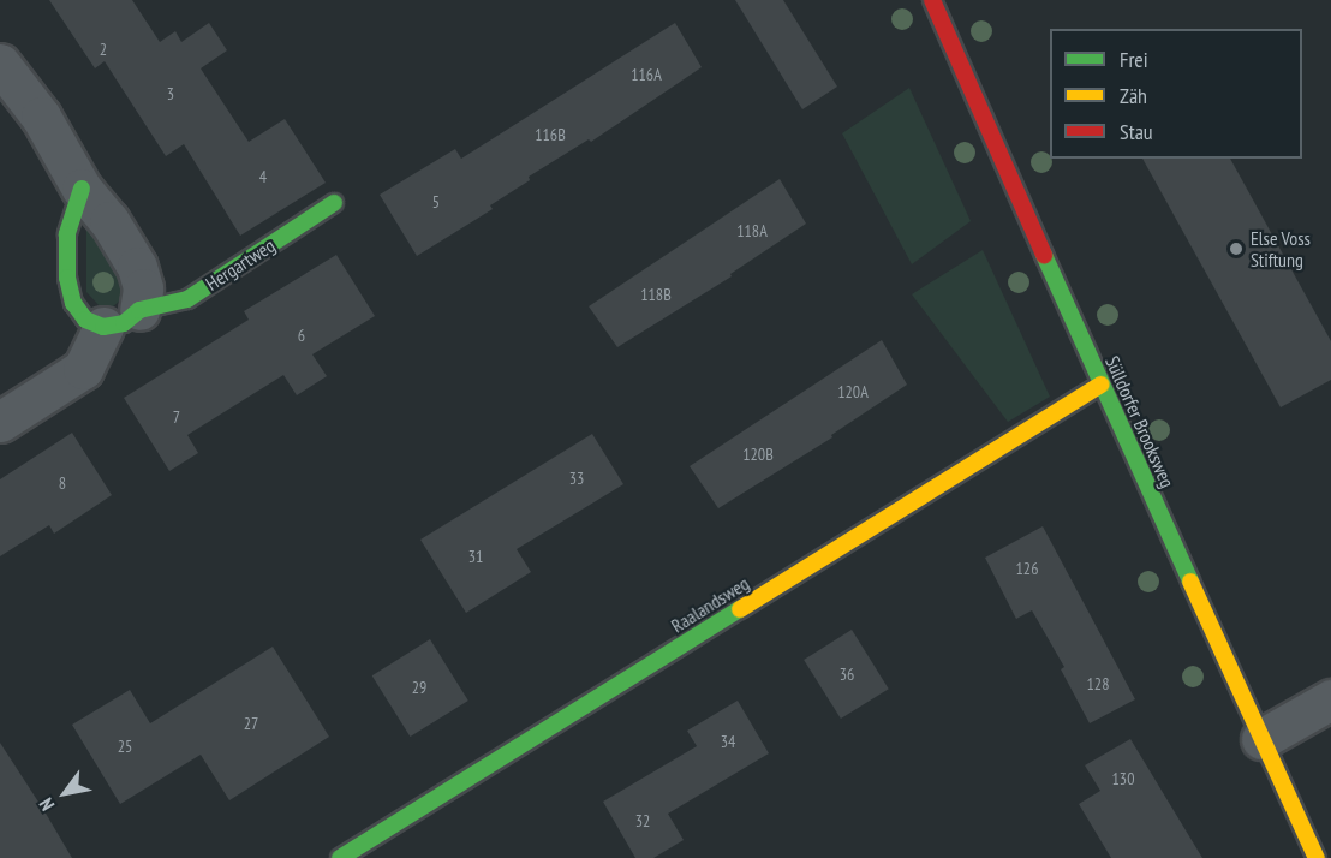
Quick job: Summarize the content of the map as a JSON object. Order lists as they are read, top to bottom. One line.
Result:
{"streets":{"street":["Hergartweg","Sülldorfer Brooksweg","Raalandsweg"]},"crossings":[["Sülldorfer Brooksweg","Raalandsweg"]],"places":["Else Voss Stiftung"],"house_numbers":["2","116A","3","116B","4","5","118A","118B","6","120A","7","120B","33","8","31","126","36","128","29","27","34","25","130","32"],"legend":["Frei","Zäh","Stau"],"north":"bottom left"}
